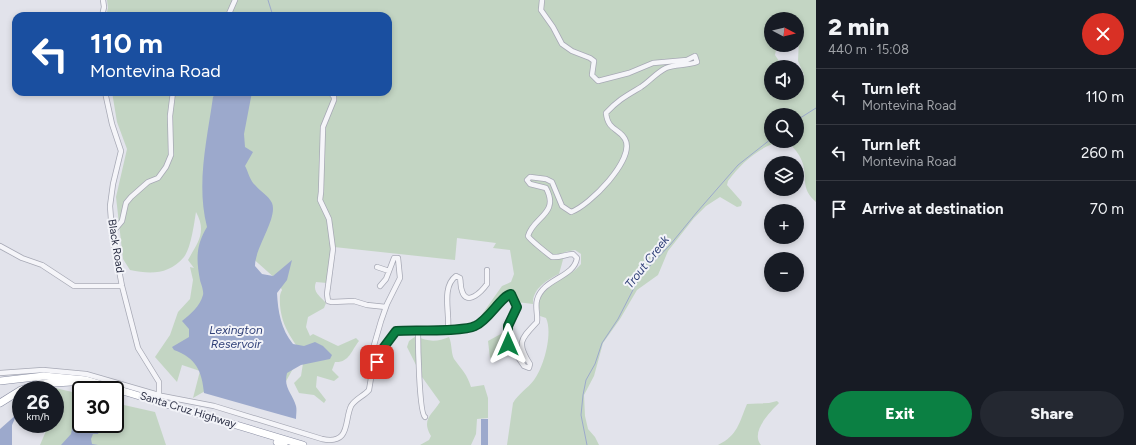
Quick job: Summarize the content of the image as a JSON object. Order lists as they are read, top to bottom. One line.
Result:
{"streets":{"highway":["Santa Cruz Highway"],"street":["Black Road"]},"water":["Trout Creek","Lexington Reservoir"],"north":"right","page":{"heading":["2 min","440 m · 15:08"],"map_buttons":["+","−"],"turn":["110 m","Montevina Road"],"list":[{"name":"Turn left","note":"Montevina Road","value":"110 m"},{"name":"Turn left","note":"Montevina Road","value":"260 m"},{"name":"Arrive at destination","value":"70 m"}],"speed":"26 km/h","limit":"30","buttons":["Exit","Share"]}}
